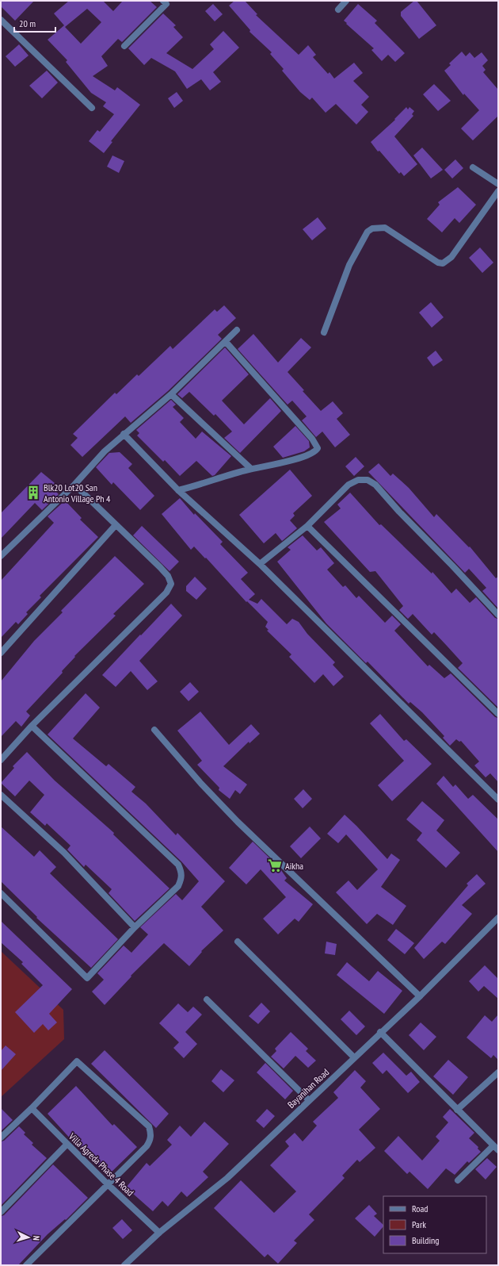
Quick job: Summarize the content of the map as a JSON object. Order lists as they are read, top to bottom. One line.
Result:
{"streets":{"street":["Bayanihan Road","Villa Agreda Phase 4 Road"]},"crossings":[["Bayanihan Road","Villa Agreda Phase 4 Road"]],"places":{"building":["Blk20 Lot20 San Antonio Village Ph 4"],"supermarket":["Aikha"]},"legend":["Road","Park","Building"],"scale_bar":"20 m","north":"right"}
